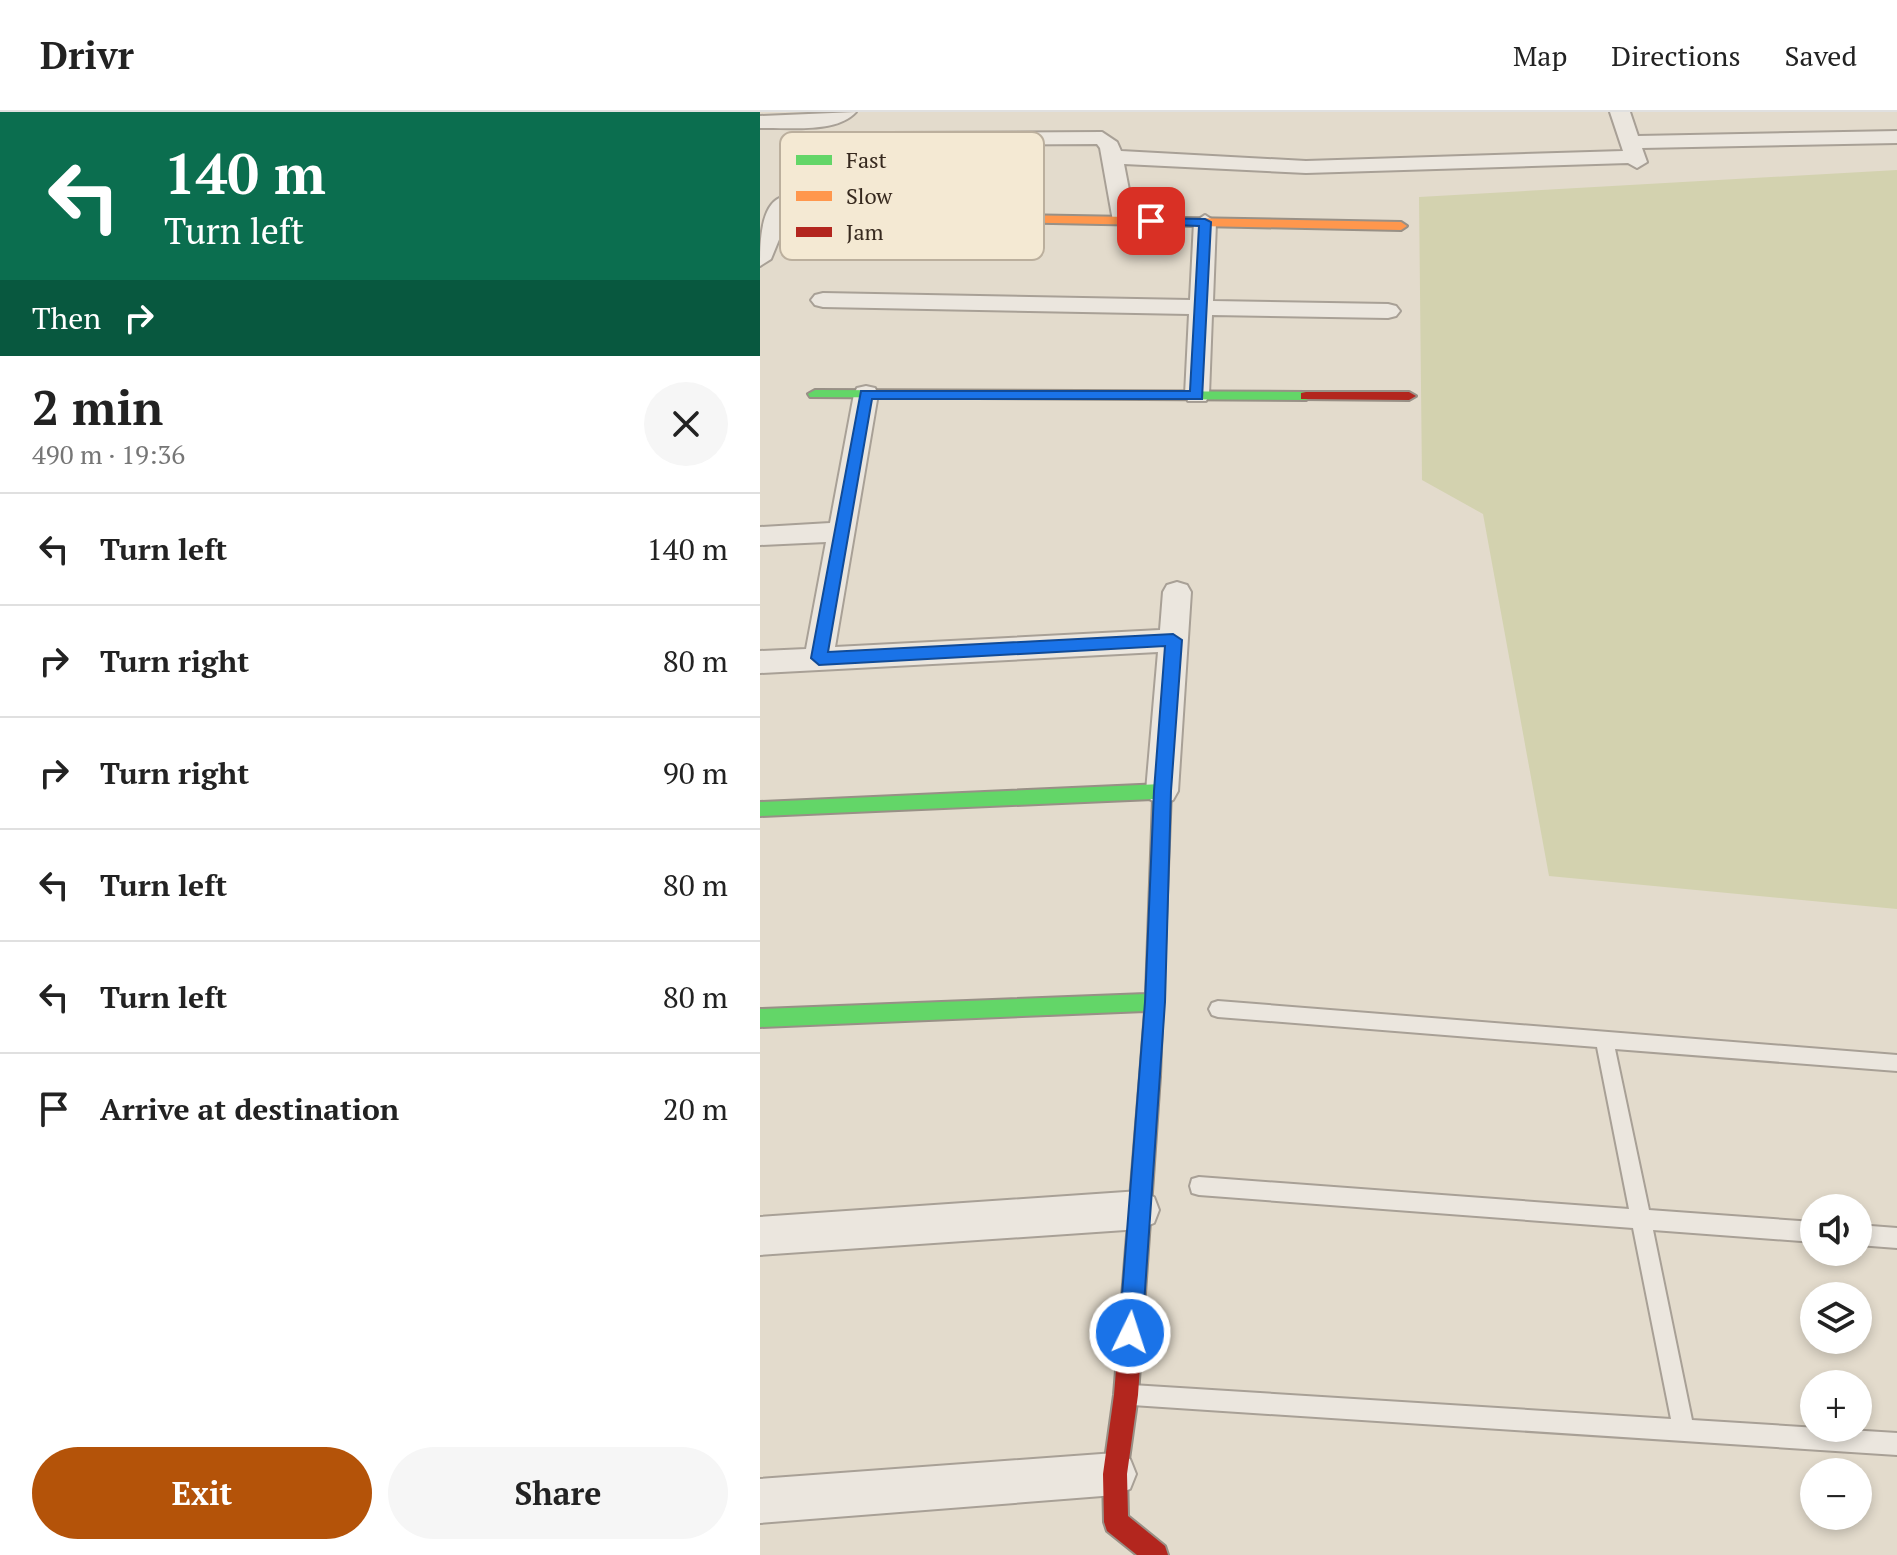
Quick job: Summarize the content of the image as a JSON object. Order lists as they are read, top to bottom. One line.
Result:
{"legend":["Fast","Slow","Jam"],"page":{"header":"Drivr","nav":["Map","Directions","Saved"],"turn":["140 m","Turn left"],"then":"Then","heading":["2 min","490 m · 19:36"],"list":[{"name":"Turn left","value":"140 m"},{"name":"Turn right","value":"80 m"},{"name":"Turn right","value":"90 m"},{"name":"Turn left","value":"80 m"},{"name":"Turn left","value":"80 m"},{"name":"Arrive at destination","value":"20 m"}],"map_buttons":["+","−"],"buttons":["Exit","Share"]}}
